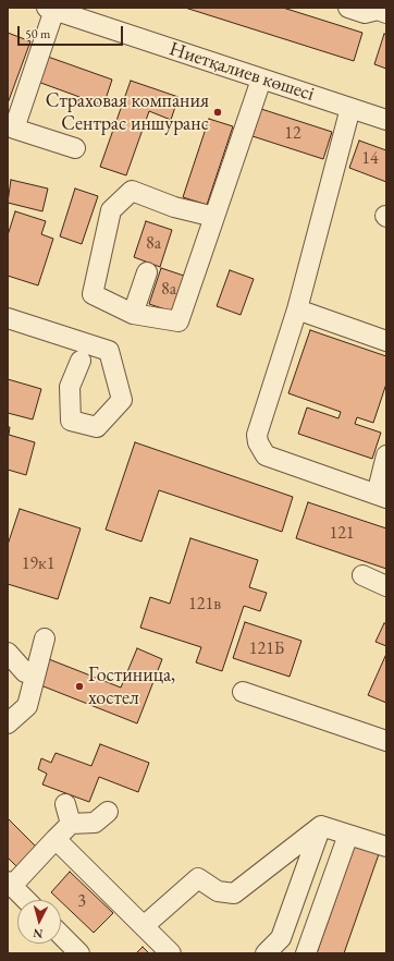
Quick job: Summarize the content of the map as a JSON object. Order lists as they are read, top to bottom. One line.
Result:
{"streets":{"street":["Ниетқалиев көшесі"]},"places":["Страховая компания Сентрас иншуранс","Гостиница, хостел"],"house_numbers":["12","14","8а","8а","121","19к1","121в","121Б","3"],"scale_bar":"50 m","north":"bottom"}
